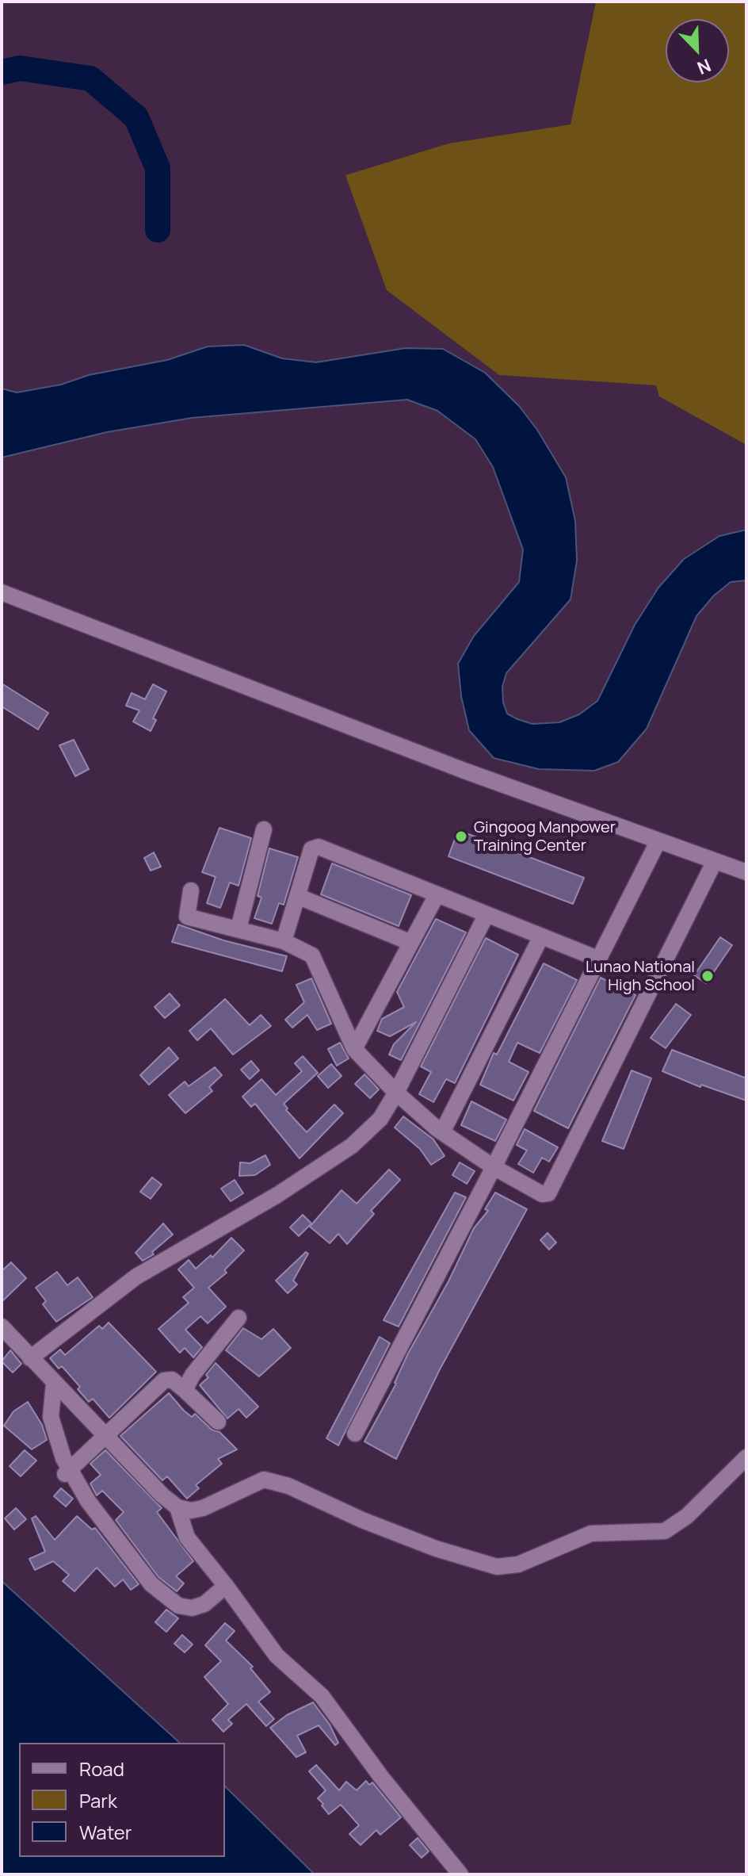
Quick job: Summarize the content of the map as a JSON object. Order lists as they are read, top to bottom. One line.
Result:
{"places":["Gingoog Manpower Training Center","Lunao National High School"],"legend":["Road","Park","Water"],"north":"bottom right"}
